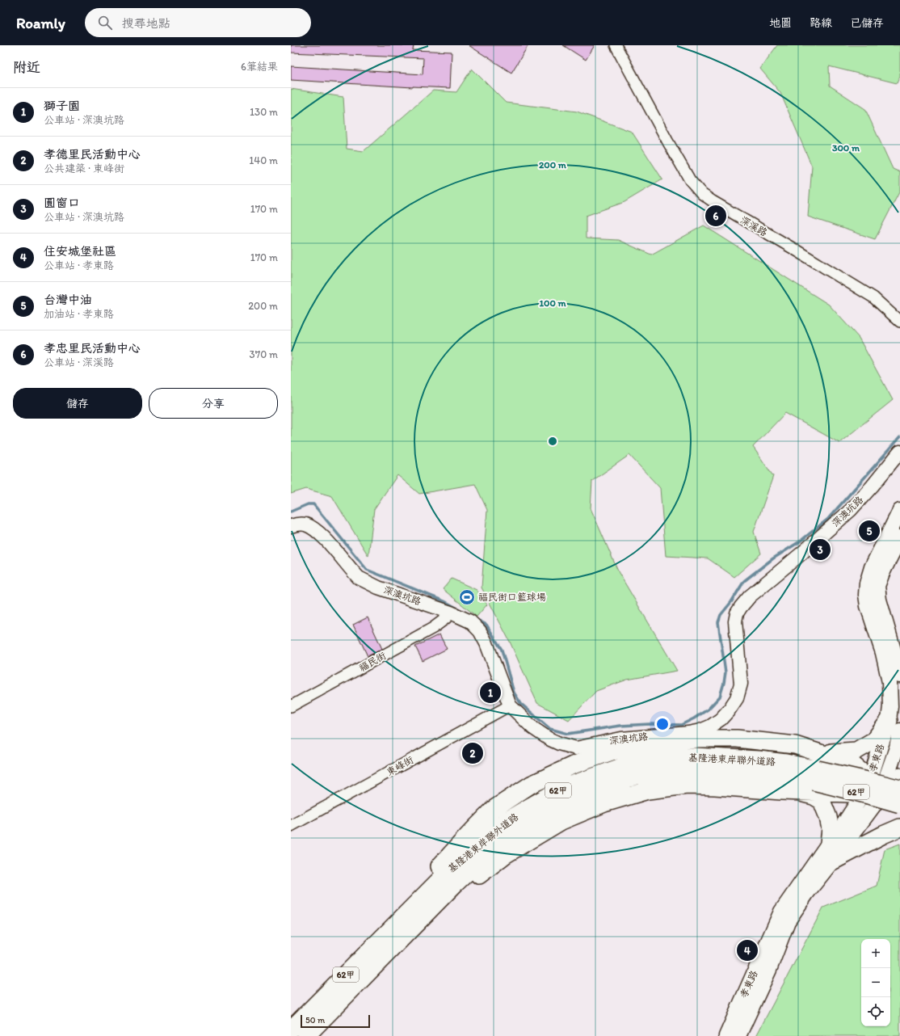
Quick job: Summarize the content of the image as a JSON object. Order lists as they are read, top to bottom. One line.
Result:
{"streets":{"highway":["基隆港東岸聯外道路","62甲"],"main road":["孝東路"],"street":["深溪路","深澳坑路","福民街","東峰街"]},"crossings":[["深澳坑路","福民街"],["深澳坑路","東峰街"],["孝東路","基隆港東岸聯外道路"]],"places":{"sports":["福民街口籃球場"]},"scale_bar":"50 m","page":{"header":"Roamly","search":"搜尋地點","nav":["地圖","路線","已儲存"],"heading":["附近","6筆結果"],"list":[{"mark":"1","name":"獅子園","note":"公車站 · 深澳坑路","value":"130 m"},{"mark":"2","name":"孝德里民活動中心","note":"公共建築 · 東峰街","value":"140 m"},{"mark":"3","name":"圓窗口","note":"公車站 · 深澳坑路","value":"170 m"},{"mark":"4","name":"住安城堡社區","note":"公車站 · 孝東路","value":"170 m"},{"mark":"5","name":"台灣中油","note":"加油站 · 孝東路","value":"200 m"},{"mark":"6","name":"孝忠里民活動中心","note":"公車站 · 深溪路","value":"370 m"}],"pins":["6","5","3","1","2","4"],"buttons":["儲存","分享"],"map_buttons":["+","−"],"scale":"50 m"},"rings":["300 m","200 m","100 m"]}
